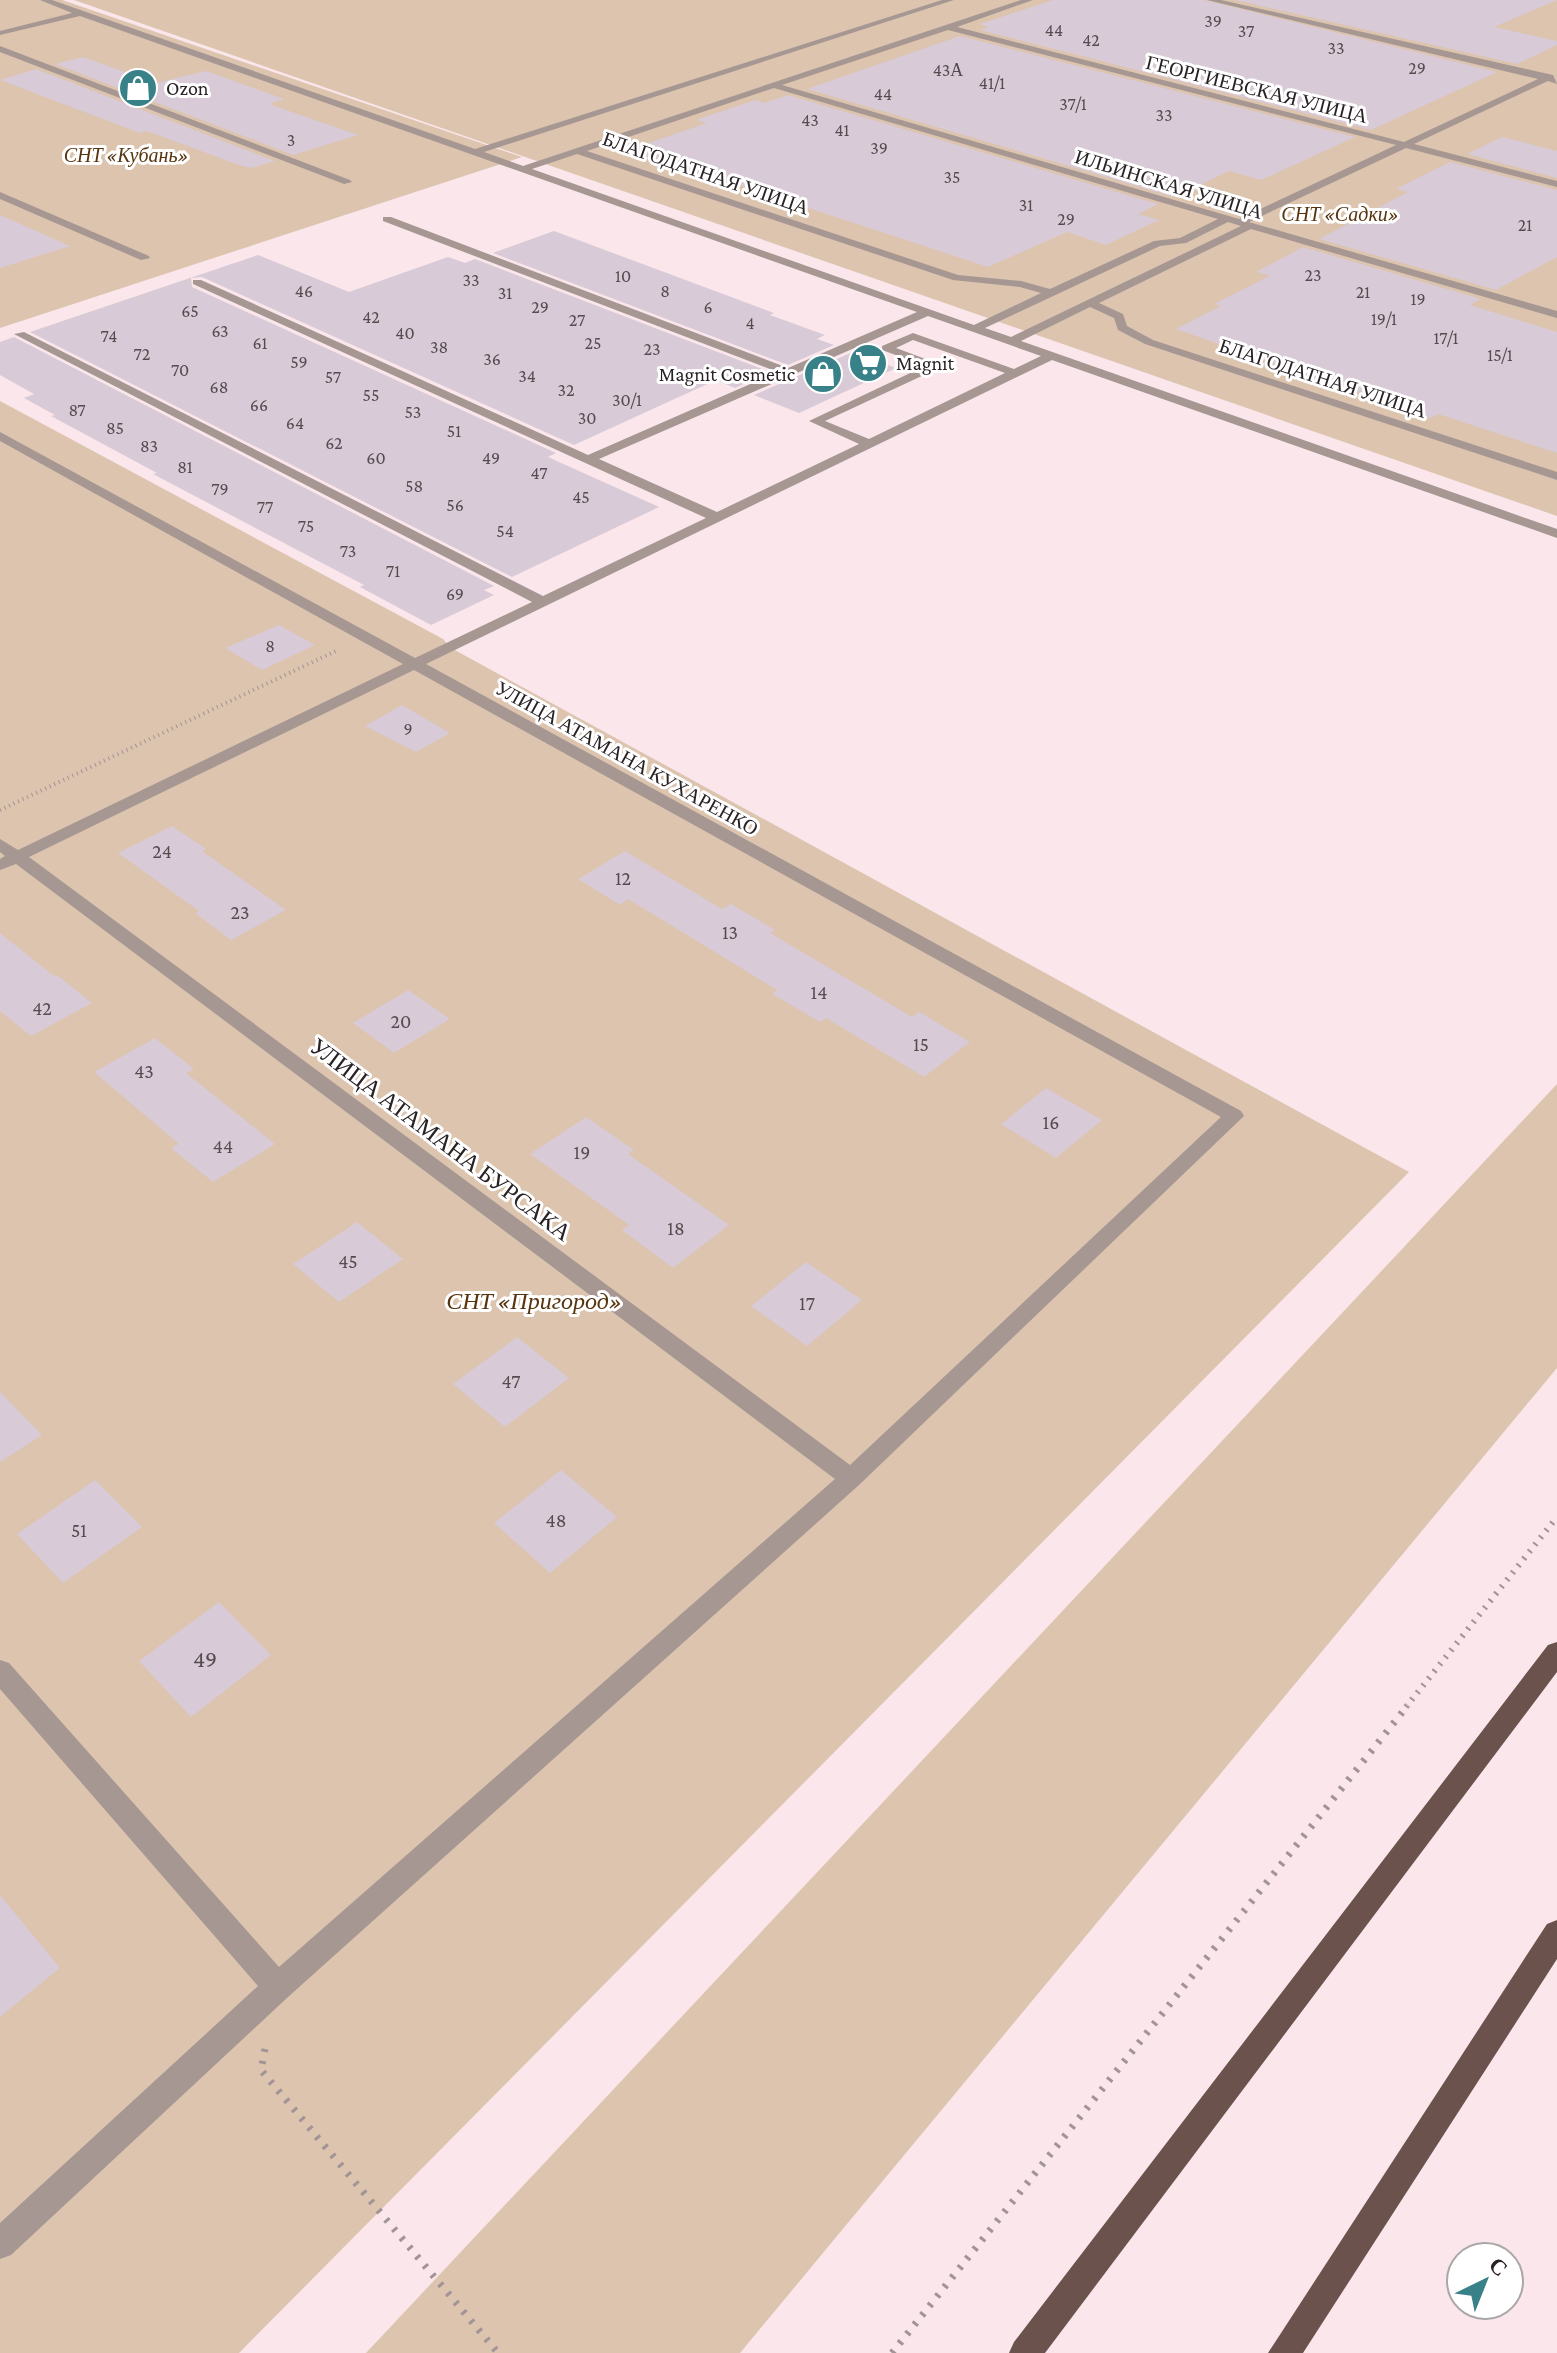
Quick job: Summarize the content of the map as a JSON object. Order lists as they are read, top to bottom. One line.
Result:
{"streets":{"street":["ГЕОРГИЕВСКАЯ УЛИЦА","БЛАГОДАТНАЯ УЛИЦА","ИЛЬИНСКАЯ УЛИЦА","УЛИЦА АТАМАНА КУХАРЕНКО","УЛИЦА АТАМАНА БУРСАКА"]},"crossings":[["УЛИЦА АТАМАНА КУХАРЕНКО","УЛИЦА АТАМАНА БУРСАКА"]],"parks":["СНТ «Кубань»","СНТ «Садки»","СНТ «Пригород»"],"places":{"shop":["Ozon","Magnit Cosmetic"],"supermarket":["Magnit"]},"house_numbers":["39","44","37","42","33","29","43А","41/1","44","37/1","33","43","41","3","39","35","31","29","21","23","10","33","46","8","21","31","19","29","6","65","42","19/1","27","4","63","40","74","17/1","61","25","38","23","72","15/1","36","59","70","34","57","68","32","55","30/1","66","87","53","30","64","85","51","62","83","60","49","81","47","58","79","45","56","77","75","54","73","71","69","8","9","24","12","23","13","14","42","20","15","43","16","44","19","18","45","17","47","48","51","49"],"north":"top right"}
